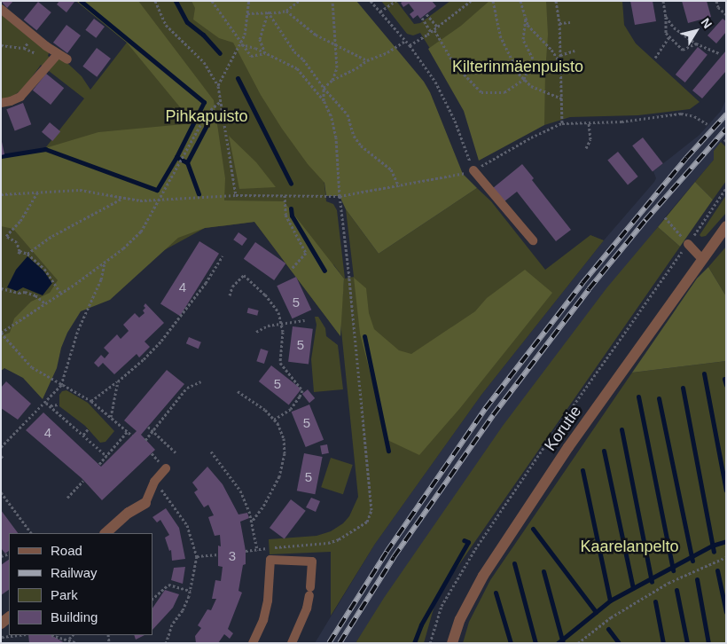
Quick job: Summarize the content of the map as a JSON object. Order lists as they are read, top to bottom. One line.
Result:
{"streets":{"street":["Korutie"]},"parks":["Kilterinmäenpuisto","Pihkapuisto","Kaarelanpelto"],"house_numbers":["4","5","5","5","5","4","5","3"],"legend":["Road","Railway","Park","Building"],"north":"top right"}
